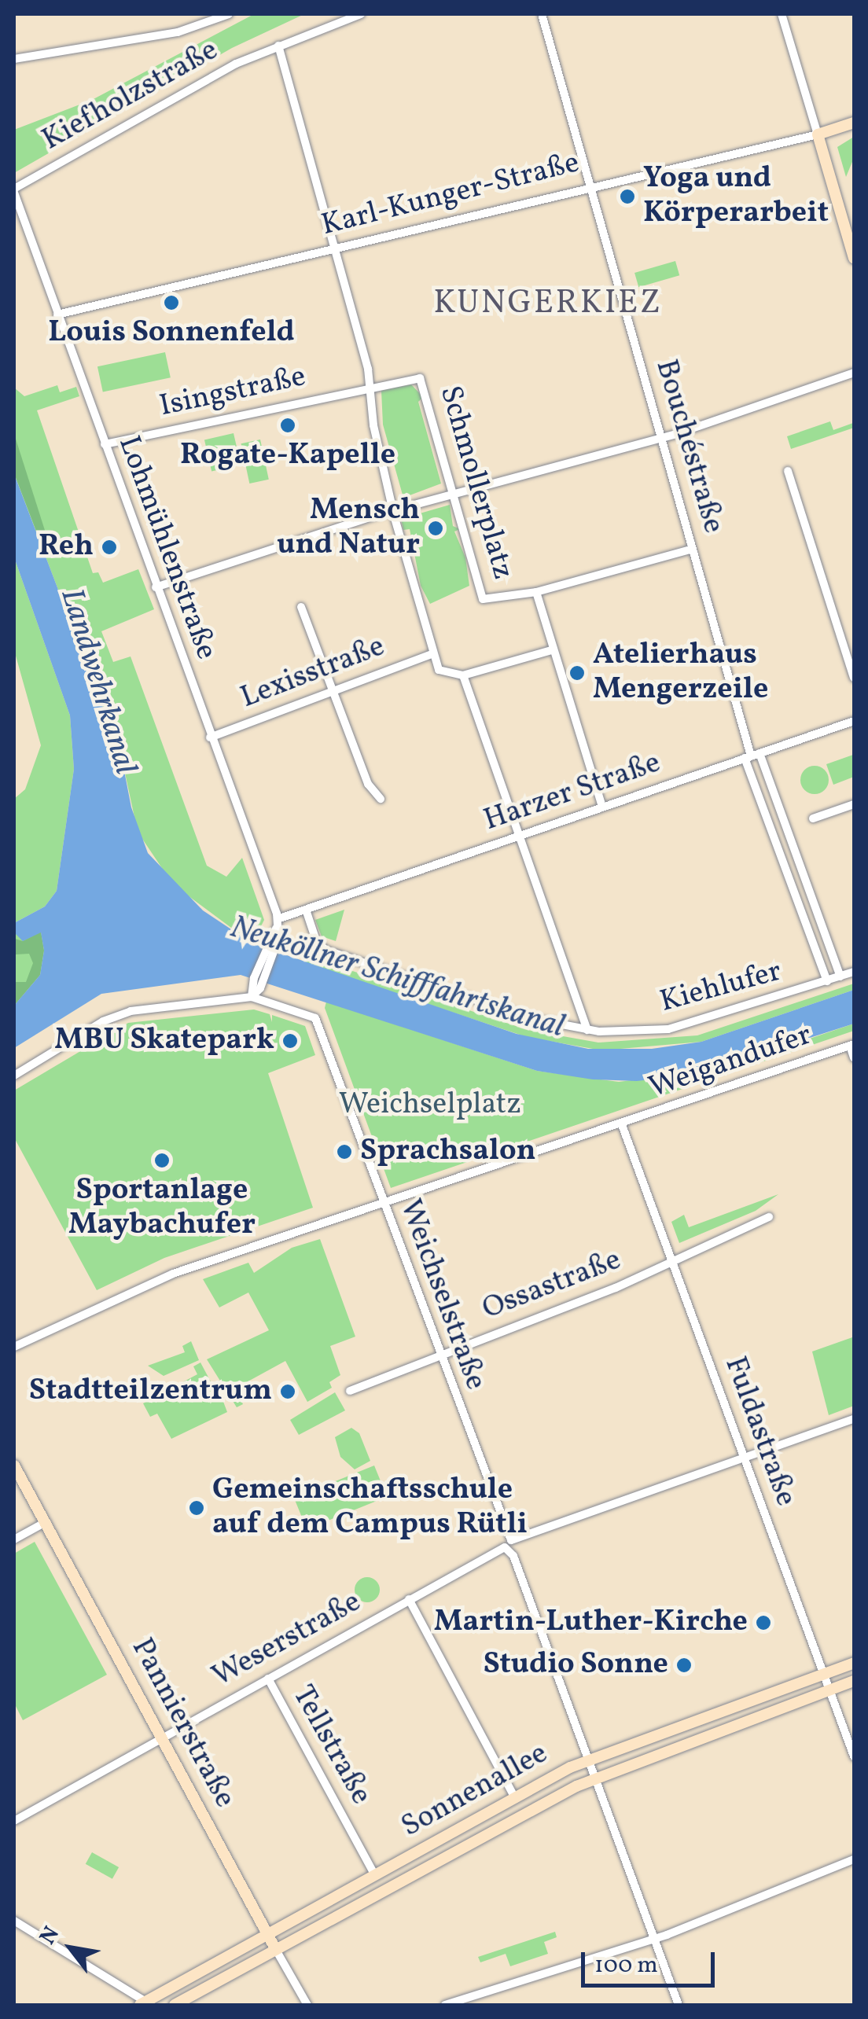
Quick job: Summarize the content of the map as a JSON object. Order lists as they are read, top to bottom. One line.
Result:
{"streets":{"main road":["Karl-Kunger-Straße","Pannierstraße","Sonnenallee"],"street":["Kiefholzstraße","Isingstraße","Bouchéstraße","Schmollerplatz","Lohmühlenstraße","Lexisstraße","Harzer Straße","Kiehlufer","Weigandufer","Ossastraße","Weichselstraße","Fuldastraße","Weserstraße","Tellstraße"]},"crossings":[["Kiefholzstraße","Lohmühlenstraße"],["Karl-Kunger-Straße","Bouchéstraße"],["Karl-Kunger-Straße","Lohmühlenstraße"],["Isingstraße","Schmollerplatz"],["Isingstraße","Lohmühlenstraße"],["Bouchéstraße","Harzer Straße"],["Bouchéstraße","Kiehlufer"],["Schmollerplatz","Harzer Straße"],["Lohmühlenstraße","Lexisstraße"],["Lohmühlenstraße","Harzer Straße"],["Harzer Straße","Kiehlufer"],["Weigandufer","Fuldastraße"],["Ossastraße","Weichselstraße"],["Ossastraße","Fuldastraße"],["Weichselstraße","Fuldastraße"],["Fuldastraße","Sonnenallee"],["Weserstraße","Pannierstraße"],["Weserstraße","Tellstraße"],["Weserstraße","Sonnenallee"],["Pannierstraße","Sonnenallee"],["Tellstraße","Sonnenallee"]],"districts":["KUNGERKIEZ"],"water":["Landwehrkanal","Neuköllner Schifffahrtskanal"],"parks":["Weichselplatz"],"places":["Yoga und Körperarbeit","Louis Sonnenfeld","Rogate-Kapelle","Mensch und Natur","Reh","Atelierhaus Mengerzeile","MBU Skatepark","Sprachsalon","Sportanlage Maybachufer","Stadtteilzentrum","Gemeinschaftsschule auf dem Campus Rütli","Martin-Luther-Kirche","Studio Sonne"],"scale_bar":"100 m","north":"top left"}
